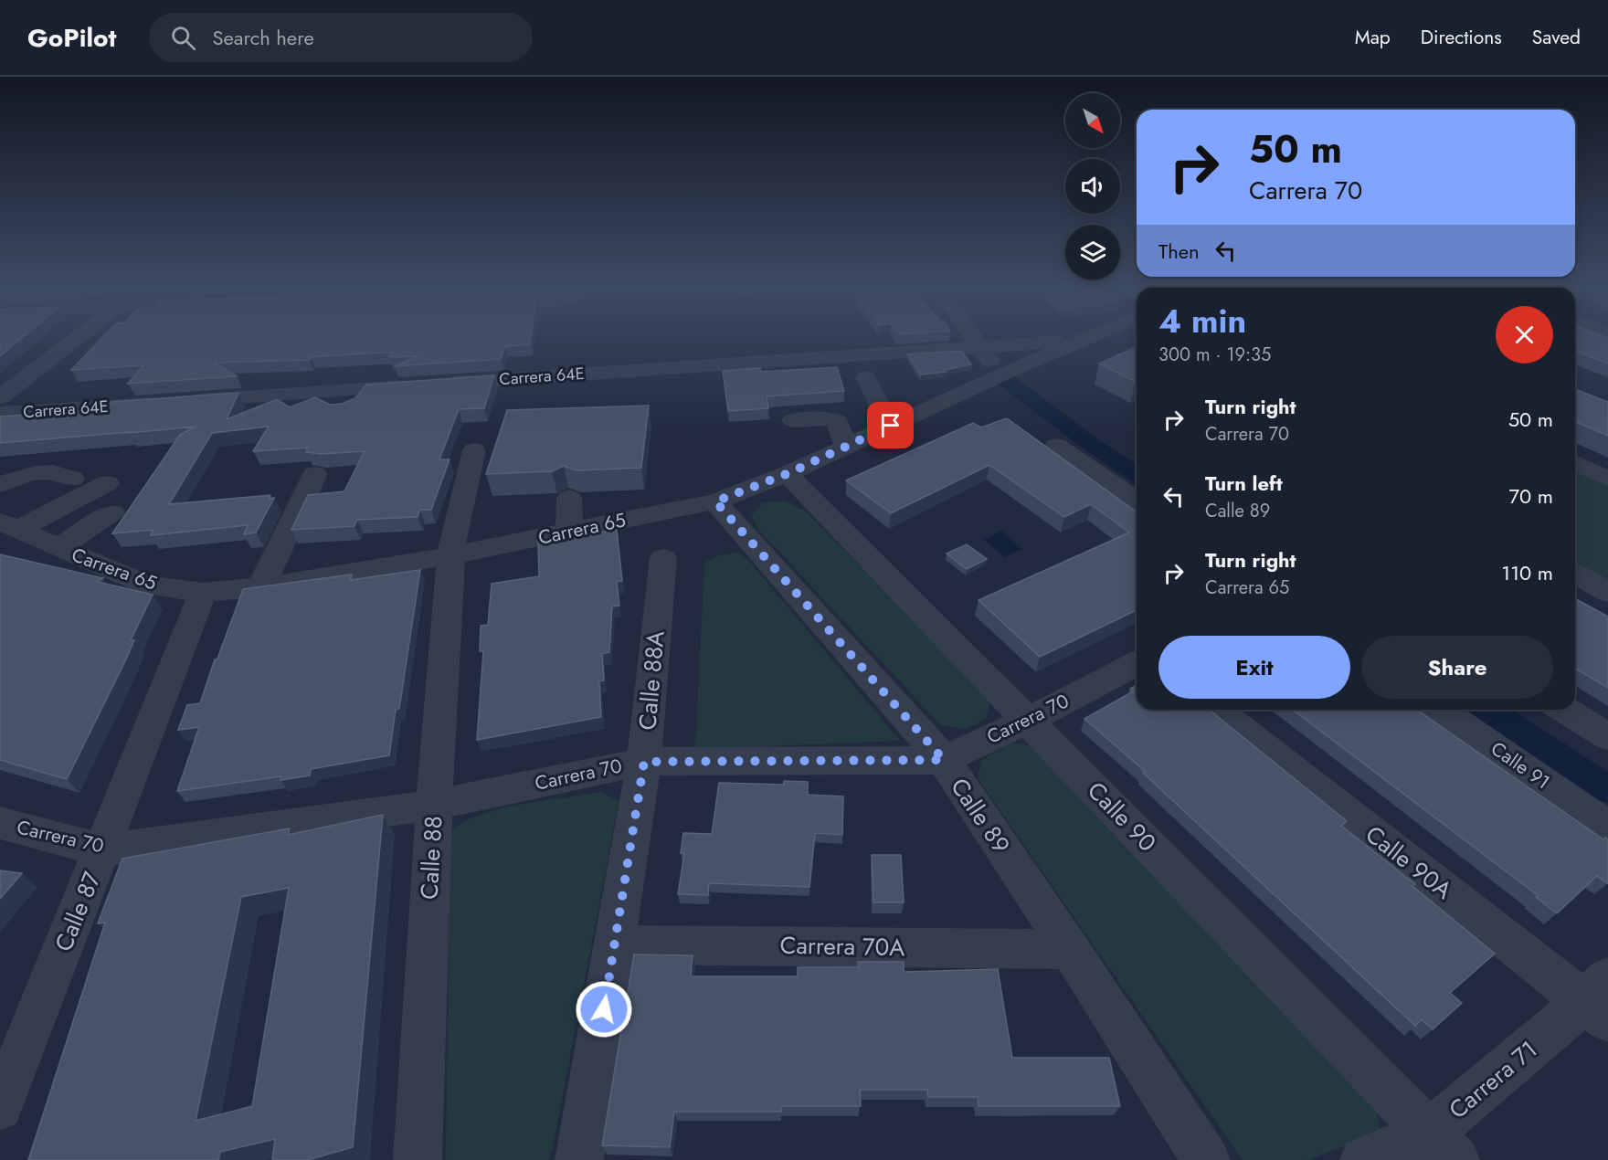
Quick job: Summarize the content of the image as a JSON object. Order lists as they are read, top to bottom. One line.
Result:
{"streets":{"street":["Carrera 64E","Carrera 65","Calle 88A","Carrera 70","Calle 91","Calle 89","Calle 90","Calle 88","Calle 90A","Calle 87","Carrera 70A","Carrera 71"]},"crossings":[["Carrera 64E","Carrera 65"],["Carrera 65","Calle 89"],["Carrera 65","Calle 90"],["Carrera 65","Calle 88"],["Carrera 65","Calle 87"],["Calle 88A","Carrera 70"],["Calle 88A","Carrera 70A"],["Carrera 70","Calle 89"],["Carrera 70","Calle 90"],["Carrera 70","Calle 88"],["Carrera 70","Calle 87"],["Calle 89","Carrera 70A"],["Calle 90","Carrera 71"],["Calle 90A","Carrera 71"]],"north":"bottom right","page":{"header":"GoPilot","search":"Search here","nav":["Map","Directions","Saved"],"turn":["50 m","Carrera 70"],"then":"Then","heading":["4 min","300 m · 19:35"],"list":[{"name":"Turn right","note":"Carrera 70","value":"50 m"},{"name":"Turn left","note":"Calle 89","value":"70 m"},{"name":"Turn right","note":"Carrera 65","value":"110 m"}],"buttons":["Exit","Share"]}}
